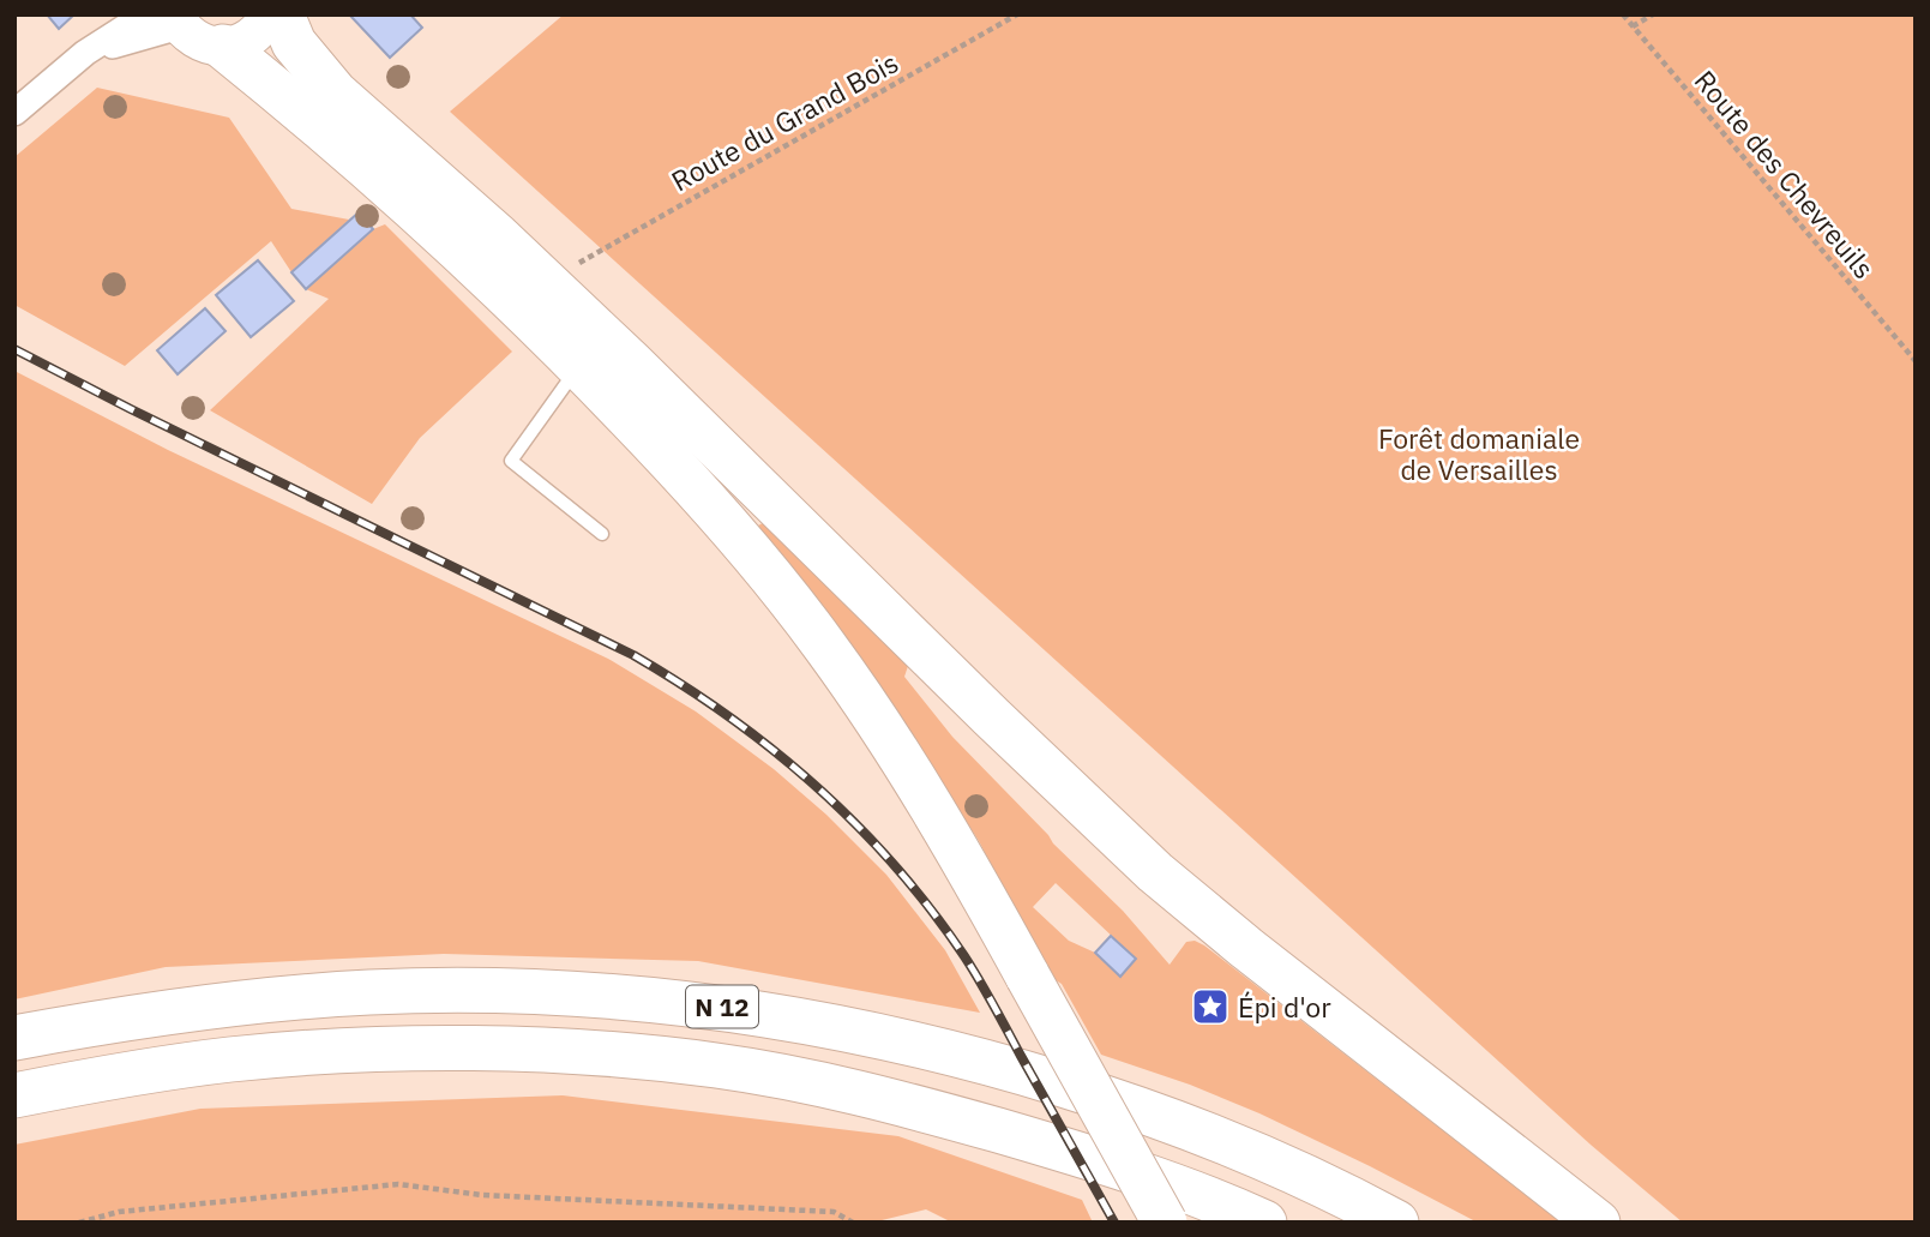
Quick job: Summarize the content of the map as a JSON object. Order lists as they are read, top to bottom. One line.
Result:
{"streets":{"highway":["N 12"],"path":["Route du Grand Bois","Route des Chevreuils"]},"parks":["Forêt domaniale de Versailles"],"places":{"place":["Épi d'or"]}}
